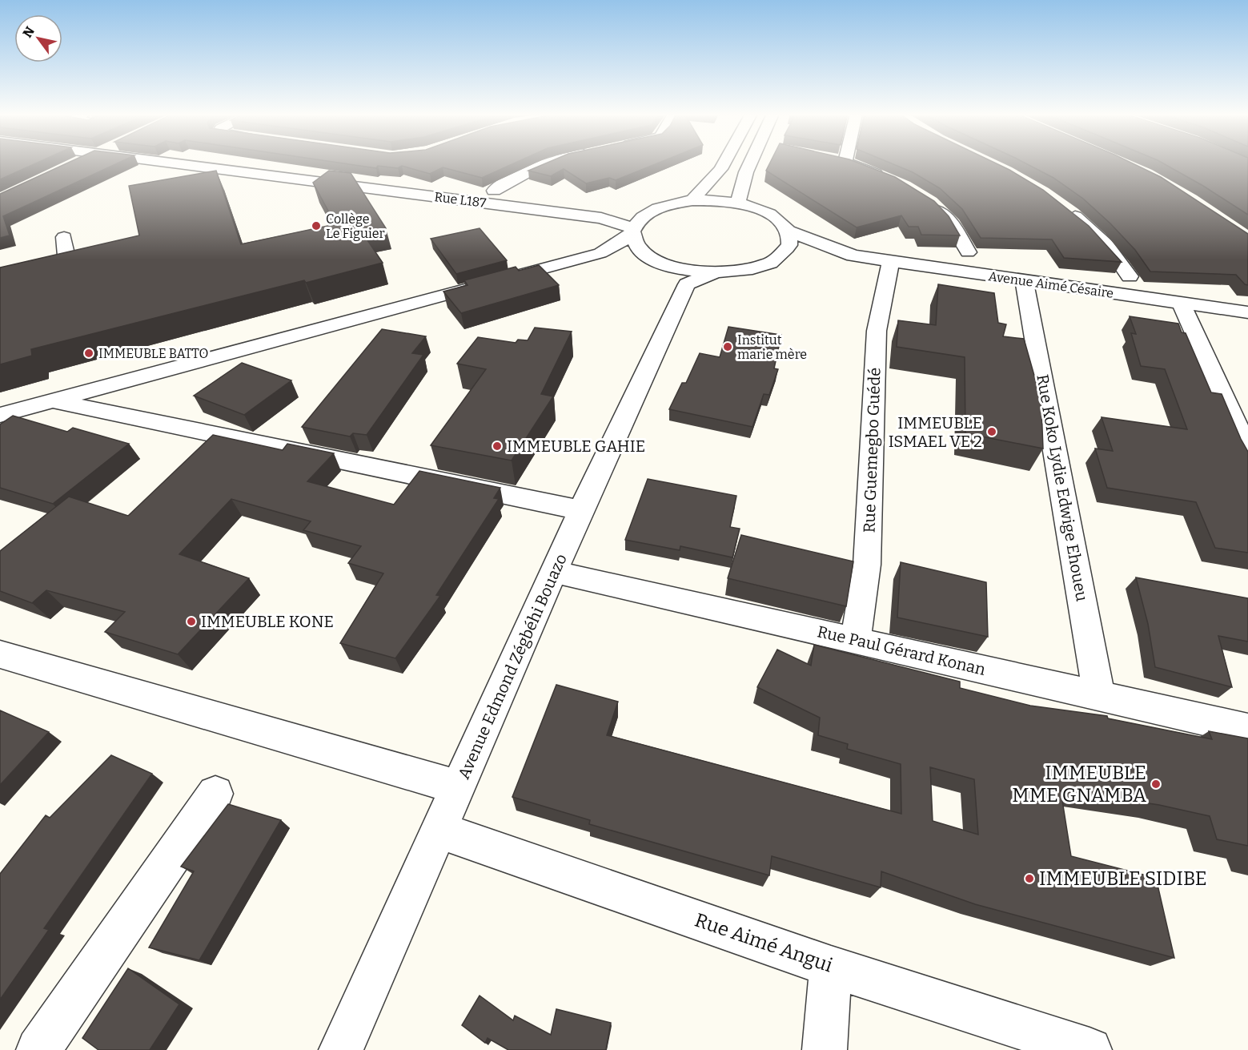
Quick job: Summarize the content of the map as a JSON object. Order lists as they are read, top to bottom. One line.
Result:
{"streets":{"street":["Rue L187","Avenue Aimé Césaire","Rue Guemegbo Guédé","Rue Koko Lydie Edwige Ehoueu","Rue Paul Gérard Konan","Avenue Edmond Zégbéhi Bouazo","Rue Aimé Angui"]},"crossings":[["Avenue Aimé Césaire","Rue Guemegbo Guédé"],["Avenue Aimé Césaire","Rue Koko Lydie Edwige Ehoueu"],["Avenue Aimé Césaire","Avenue Edmond Zégbéhi Bouazo"],["Rue Guemegbo Guédé","Rue Paul Gérard Konan"],["Rue Koko Lydie Edwige Ehoueu","Rue Paul Gérard Konan"],["Rue Paul Gérard Konan","Avenue Edmond Zégbéhi Bouazo"],["Avenue Edmond Zégbéhi Bouazo","Rue Aimé Angui"]],"places":["Collège Le Figuier","Institut marie mère","IMMEUBLE BATTO","IMMEUBLE ISMAEL VE 2","IMMEUBLE GAHIE","IMMEUBLE KONE","IMMEUBLE MME GNAMBA","IMMEUBLE SIDIBE"],"north":"top left"}
